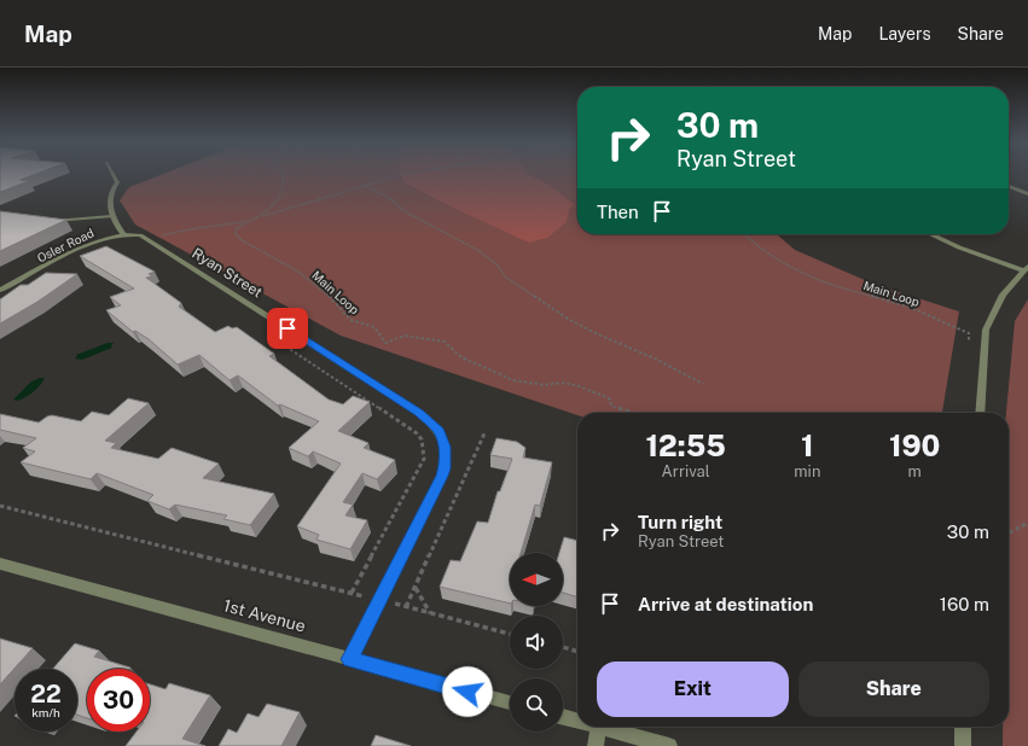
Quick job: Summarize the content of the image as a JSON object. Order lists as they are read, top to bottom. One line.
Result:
{"streets":{"street":["Osler Road","Ryan Street","1st Avenue"],"path":["Main Loop"]},"crossings":[["Osler Road","Ryan Street"],["Ryan Street","1st Avenue"]],"north":"left","page":{"header":"Map","nav":["Map","Layers","Share"],"turn":["30 m","Ryan Street"],"then":"Then","eta":["12:55","Arrival","1","min","190","m"],"list":[{"name":"Turn right","note":"Ryan Street","value":"30 m"},{"name":"Arrive at destination","value":"160 m"}],"buttons":["Exit","Share"],"speed":"22 km/h","limit":"30"}}
